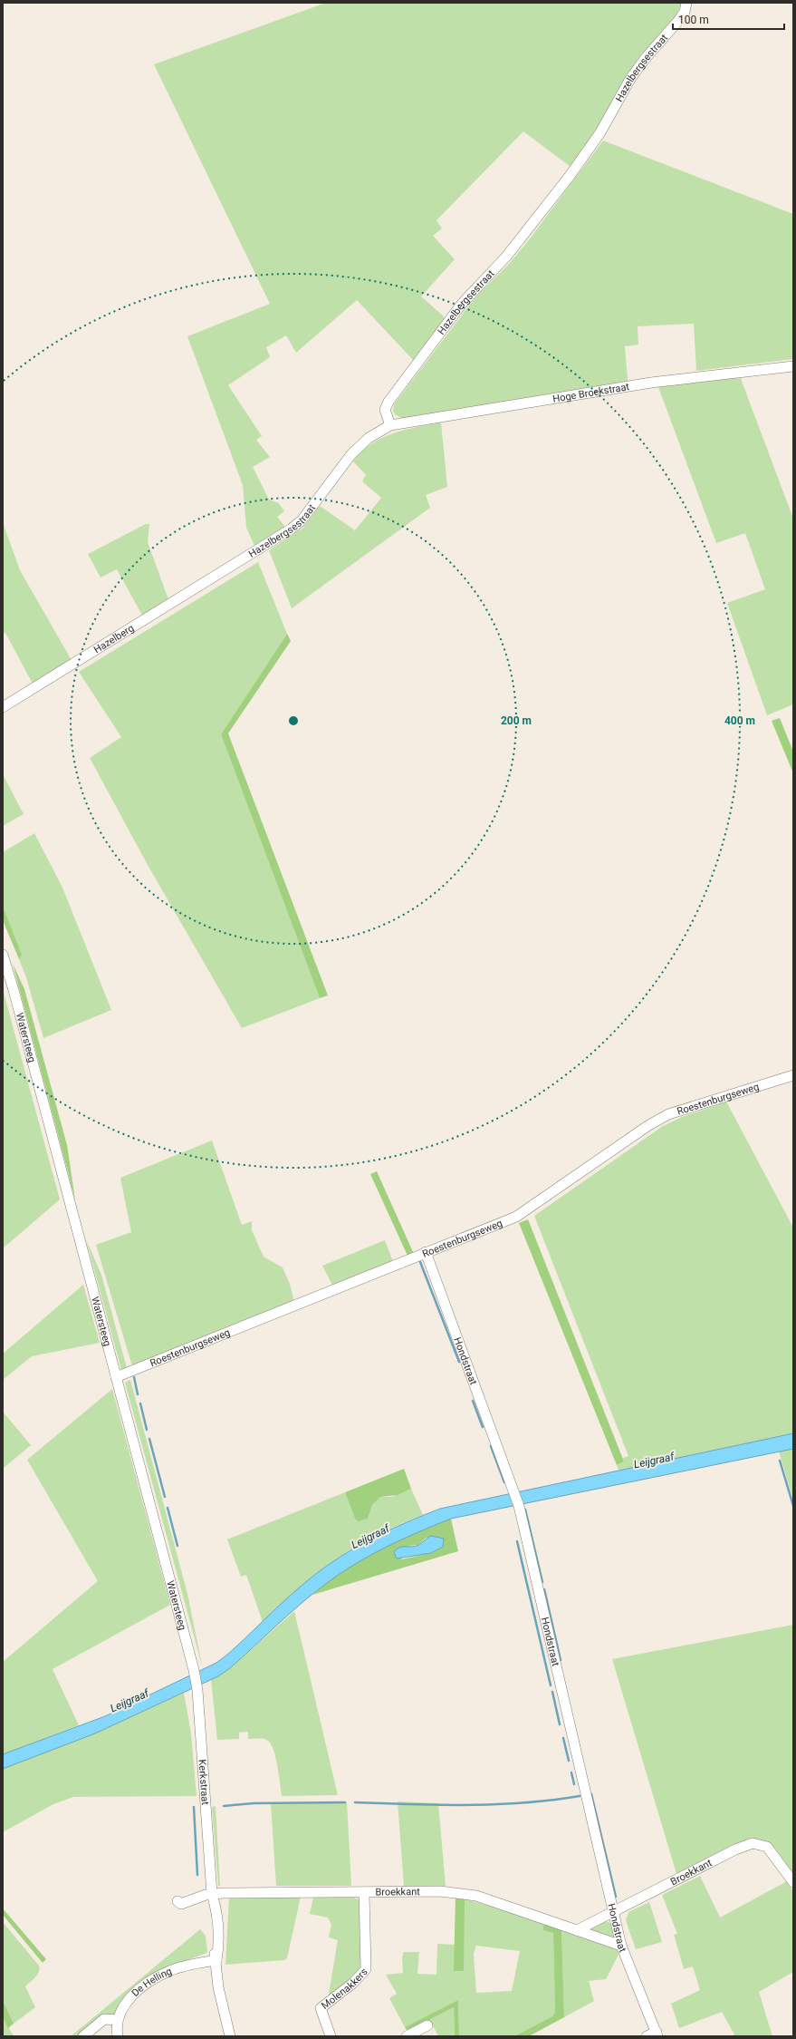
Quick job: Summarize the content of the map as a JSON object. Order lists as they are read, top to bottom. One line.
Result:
{"streets":{"street":["Hazelbergsestraat","Hoge Broekstraat","Hazelberg","Watersteeg","Roestenburgseweg","Hondstraat","Kerkstraat","Broekkant","De Helling","Molenakkers"]},"crossings":[["Hazelbergsestraat","Hoge Broekstraat"],["Hazelbergsestraat","Hazelberg"],["Watersteeg","Roestenburgseweg"],["Watersteeg","Kerkstraat"],["Roestenburgseweg","Hondstraat"],["Hondstraat","Broekkant"],["Kerkstraat","Broekkant"],["Kerkstraat","De Helling"],["Broekkant","Molenakkers"]],"water":["Leijgraaf"],"scale_bar":"100 m","rings":["200 m","400 m"]}
